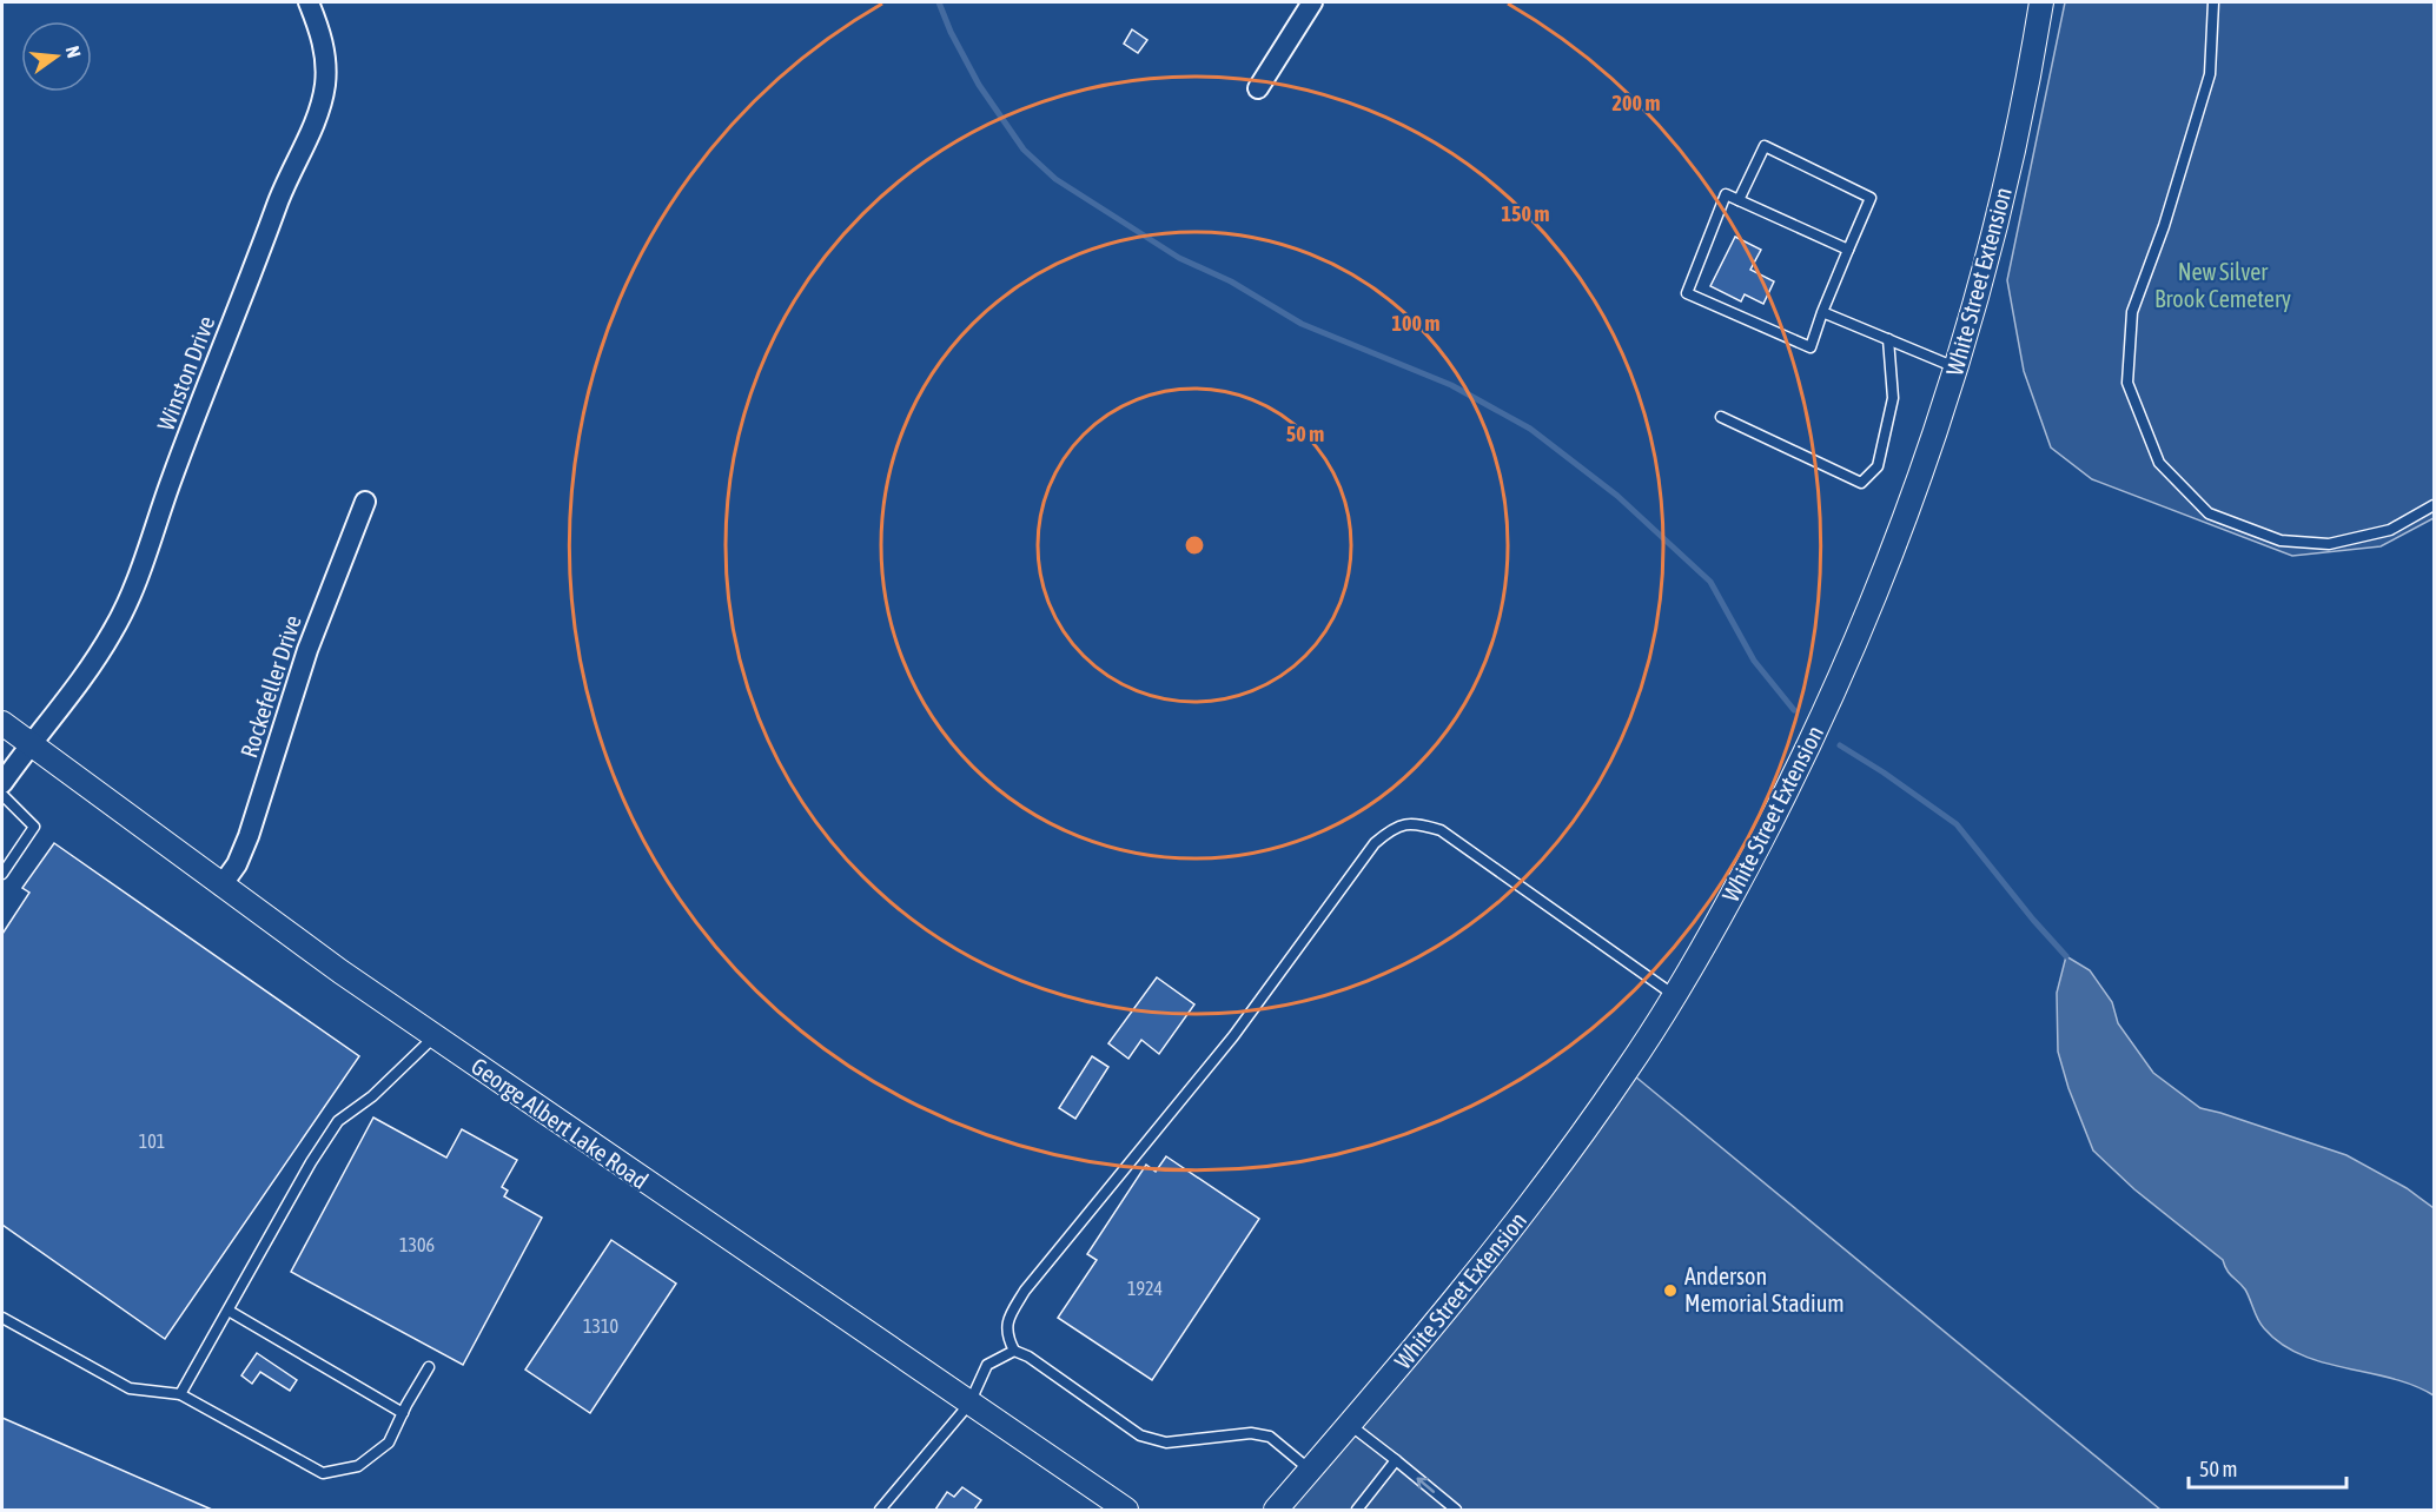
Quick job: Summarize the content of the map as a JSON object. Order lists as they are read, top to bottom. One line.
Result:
{"streets":{"street":["White Street Extension","Winston Drive","Rockefeller Drive","George Albert Lake Road"]},"crossings":[["Winston Drive","George Albert Lake Road"],["Rockefeller Drive","George Albert Lake Road"]],"parks":["New Silver Brook Cemetery"],"places":["Anderson Memorial Stadium"],"house_numbers":["101","1306","1924","1310"],"scale_bar":"50 m","north":"right","rings":["200 m","150 m","100 m","50 m"]}
